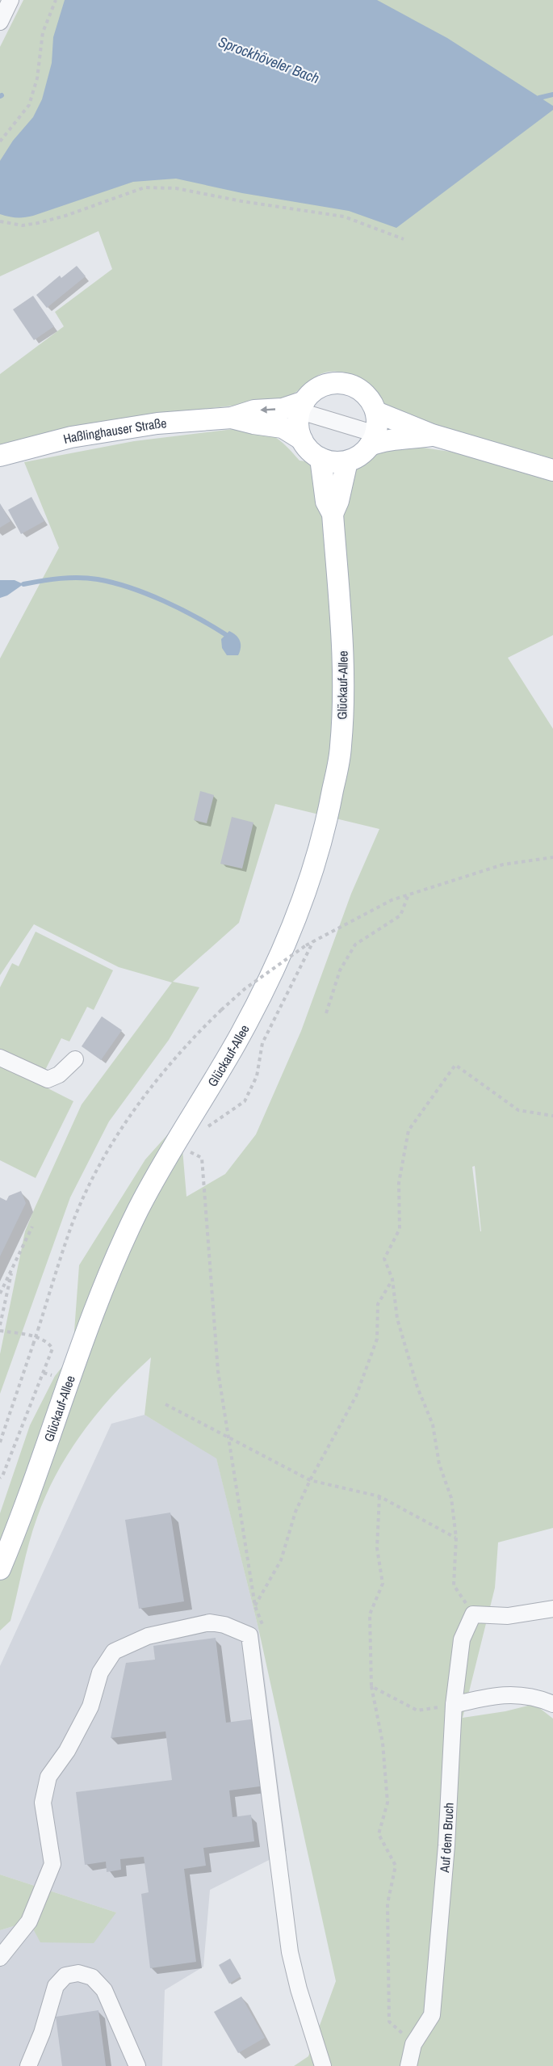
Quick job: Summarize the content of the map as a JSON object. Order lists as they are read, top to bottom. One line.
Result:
{"streets":{"main road":["Haßlinghauser Straße","Glückauf-Allee"],"street":["Auf dem Bruch"]},"crossings":[["Haßlinghauser Straße","Glückauf-Allee"]],"water":["Sprockhöveler Bach"]}
